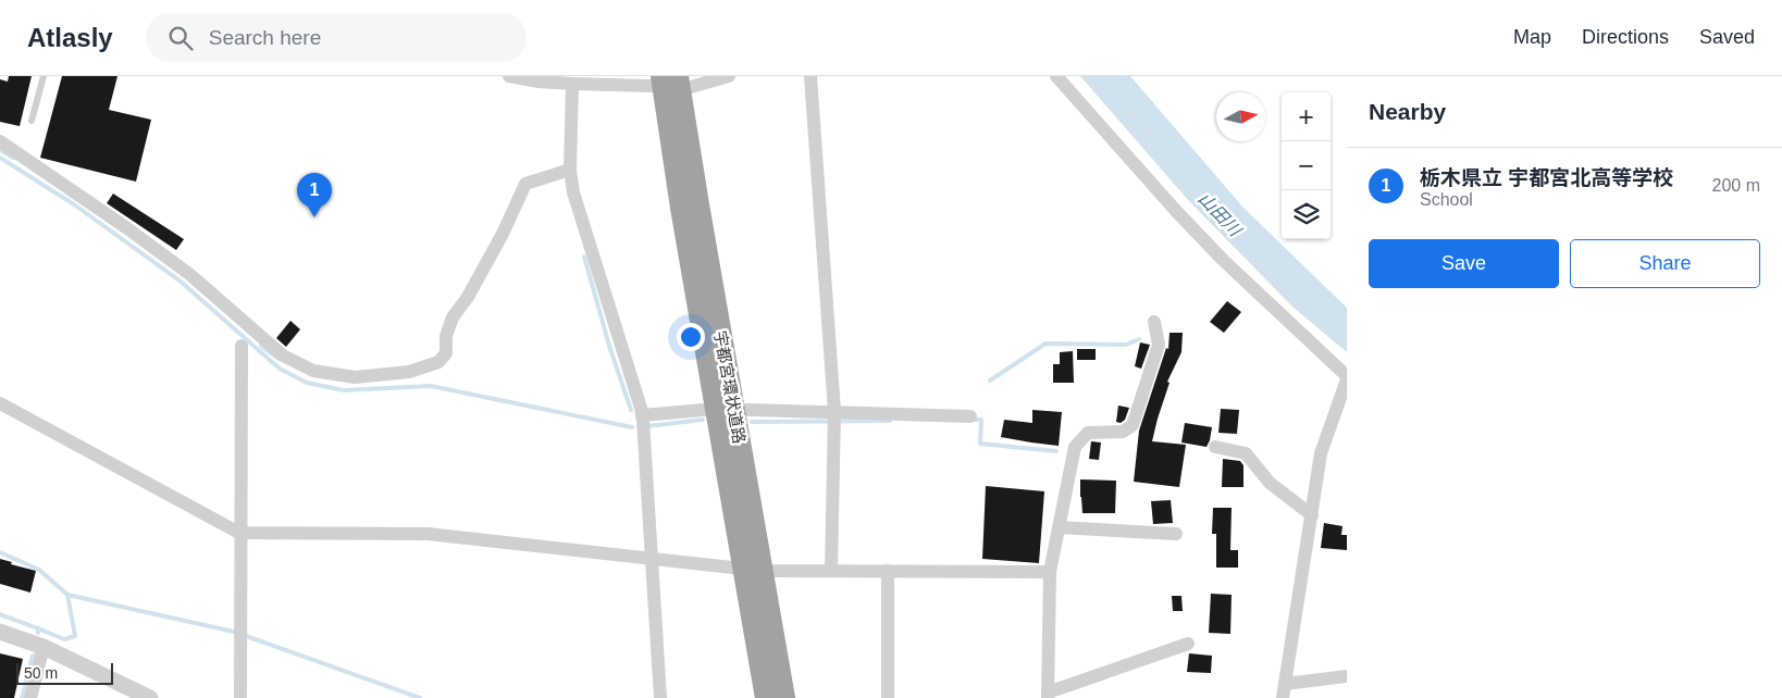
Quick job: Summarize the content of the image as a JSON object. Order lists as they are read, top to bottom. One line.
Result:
{"streets":{"highway":["宇都宮環状道路"]},"water":["山田川"],"scale_bar":"50 m","north":"right","page":{"header":"Atlasly","search":"Search here","nav":["Map","Directions","Saved"],"heading":"Nearby","map_buttons":["+","−"],"list":[{"mark":"1","name":"栃木県立 宇都宮北高等学校","note":"School","value":"200 m"}],"pins":"1","buttons":["Save","Share"],"scale":"50 m"}}
